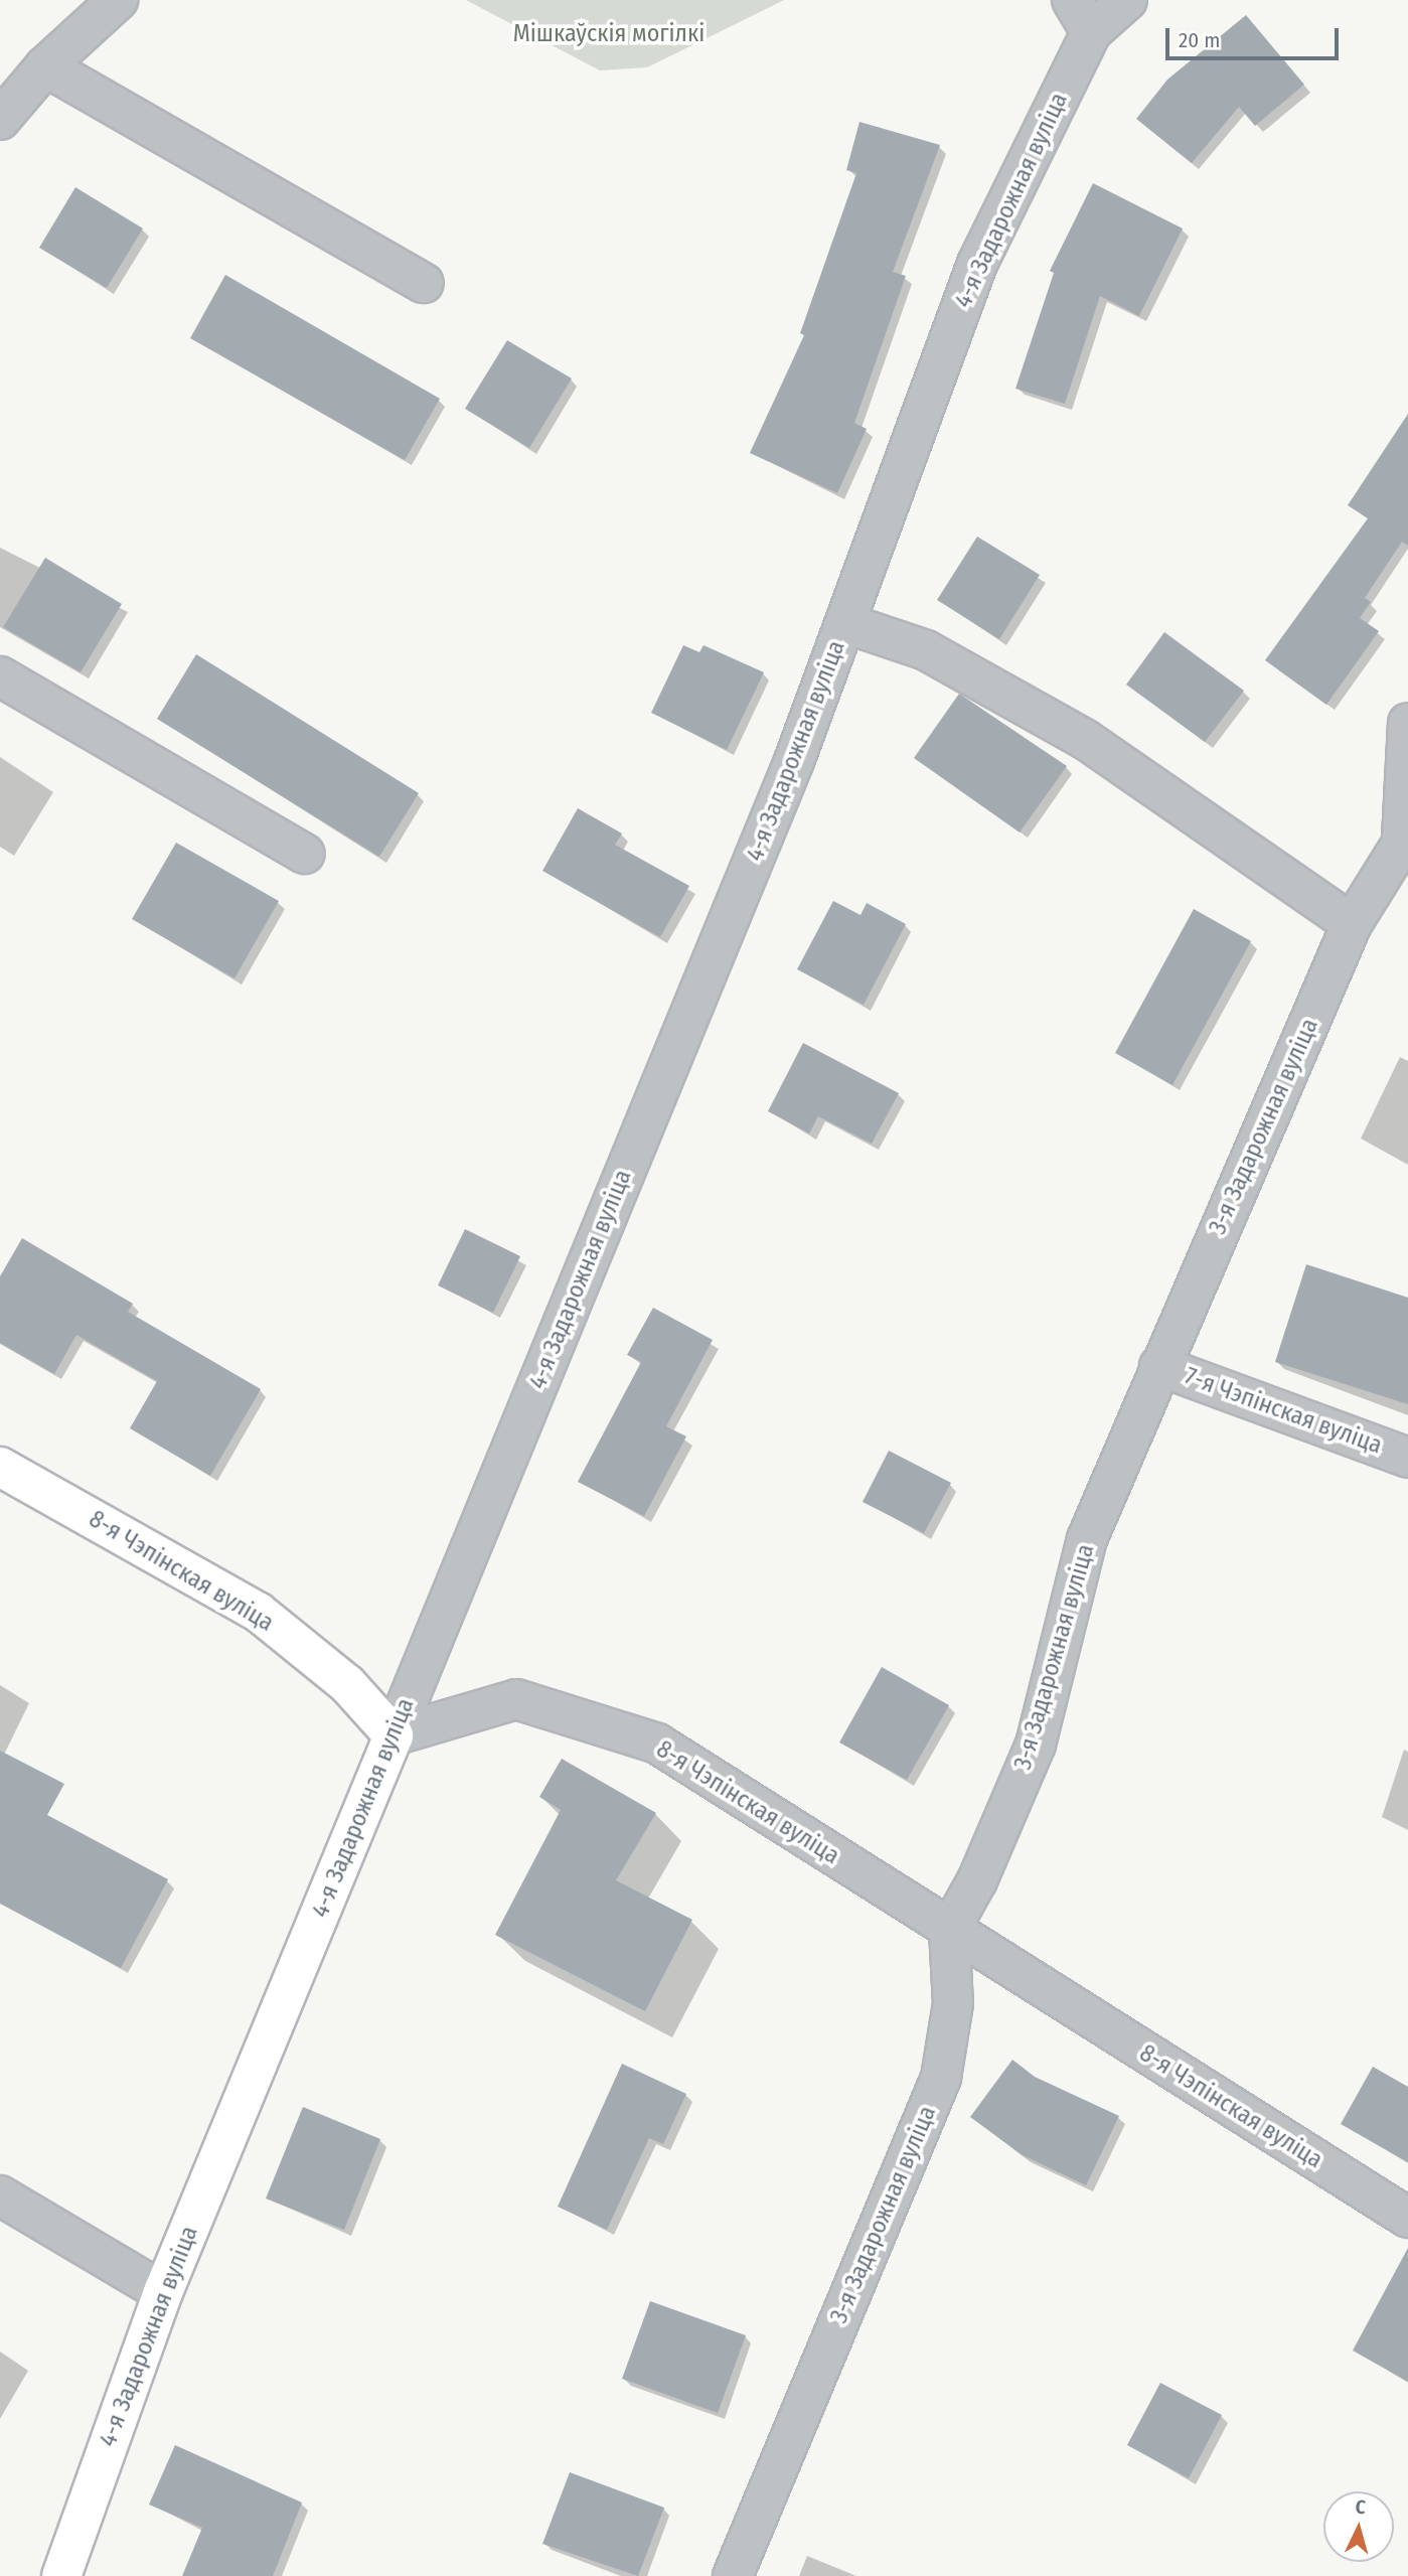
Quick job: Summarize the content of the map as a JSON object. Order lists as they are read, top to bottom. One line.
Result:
{"streets":{"main road":["4-я Задарожная вуліца","8-я Чэпінская вуліца"],"street":["3-я Задарожная вуліца","7-я Чэпінская вуліца"]},"crossings":[["4-я Задарожная вуліца","8-я Чэпінская вуліца"],["3-я Задарожная вуліца","7-я Чэпінская вуліца"],["3-я Задарожная вуліца","8-я Чэпінская вуліца"]],"parks":["Мішкаўскія могілкі"],"scale_bar":"20 m","north":"top"}
